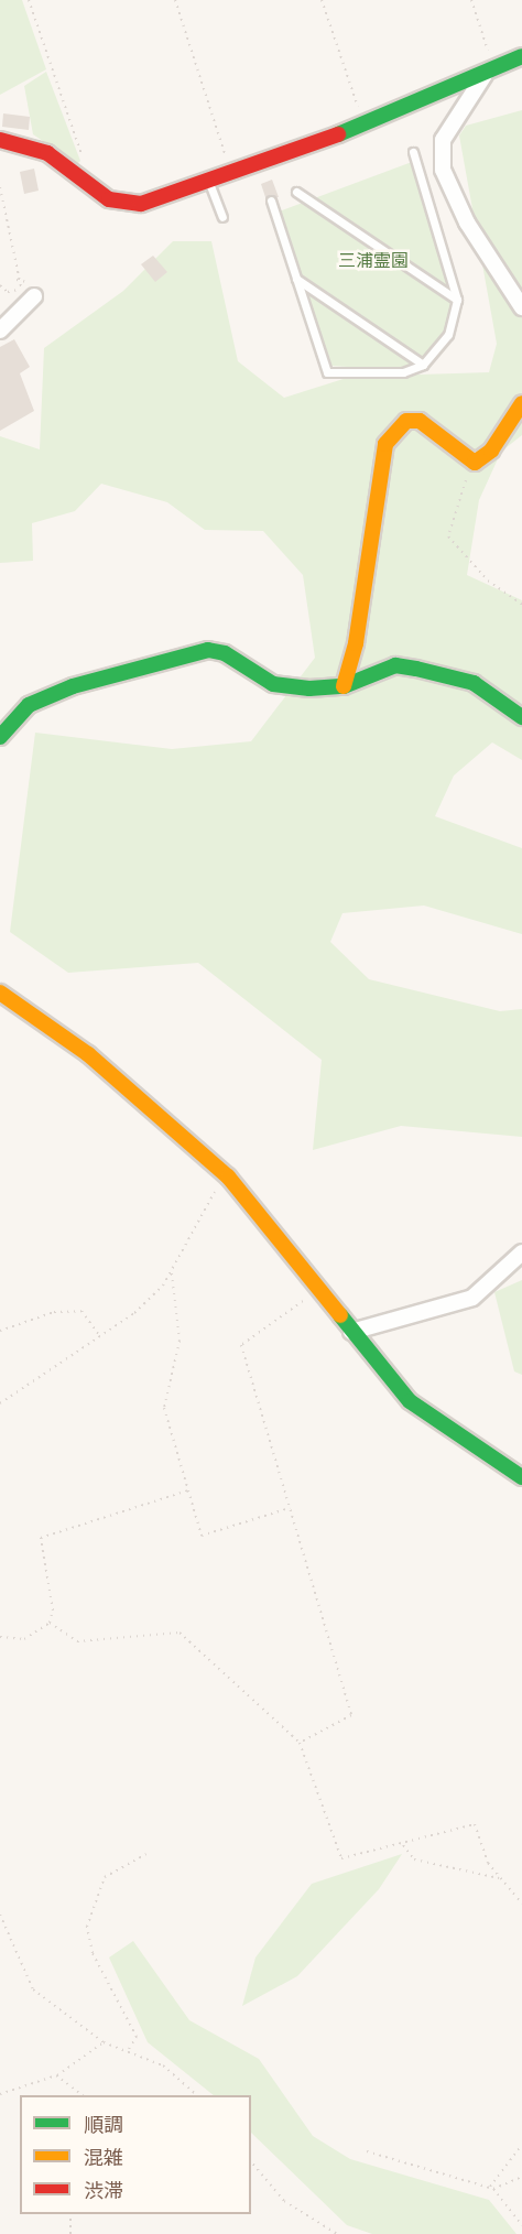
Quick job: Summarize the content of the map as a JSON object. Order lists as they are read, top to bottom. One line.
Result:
{"parks":["三浦霊園"],"legend":["順調","混雑","渋滞"]}
